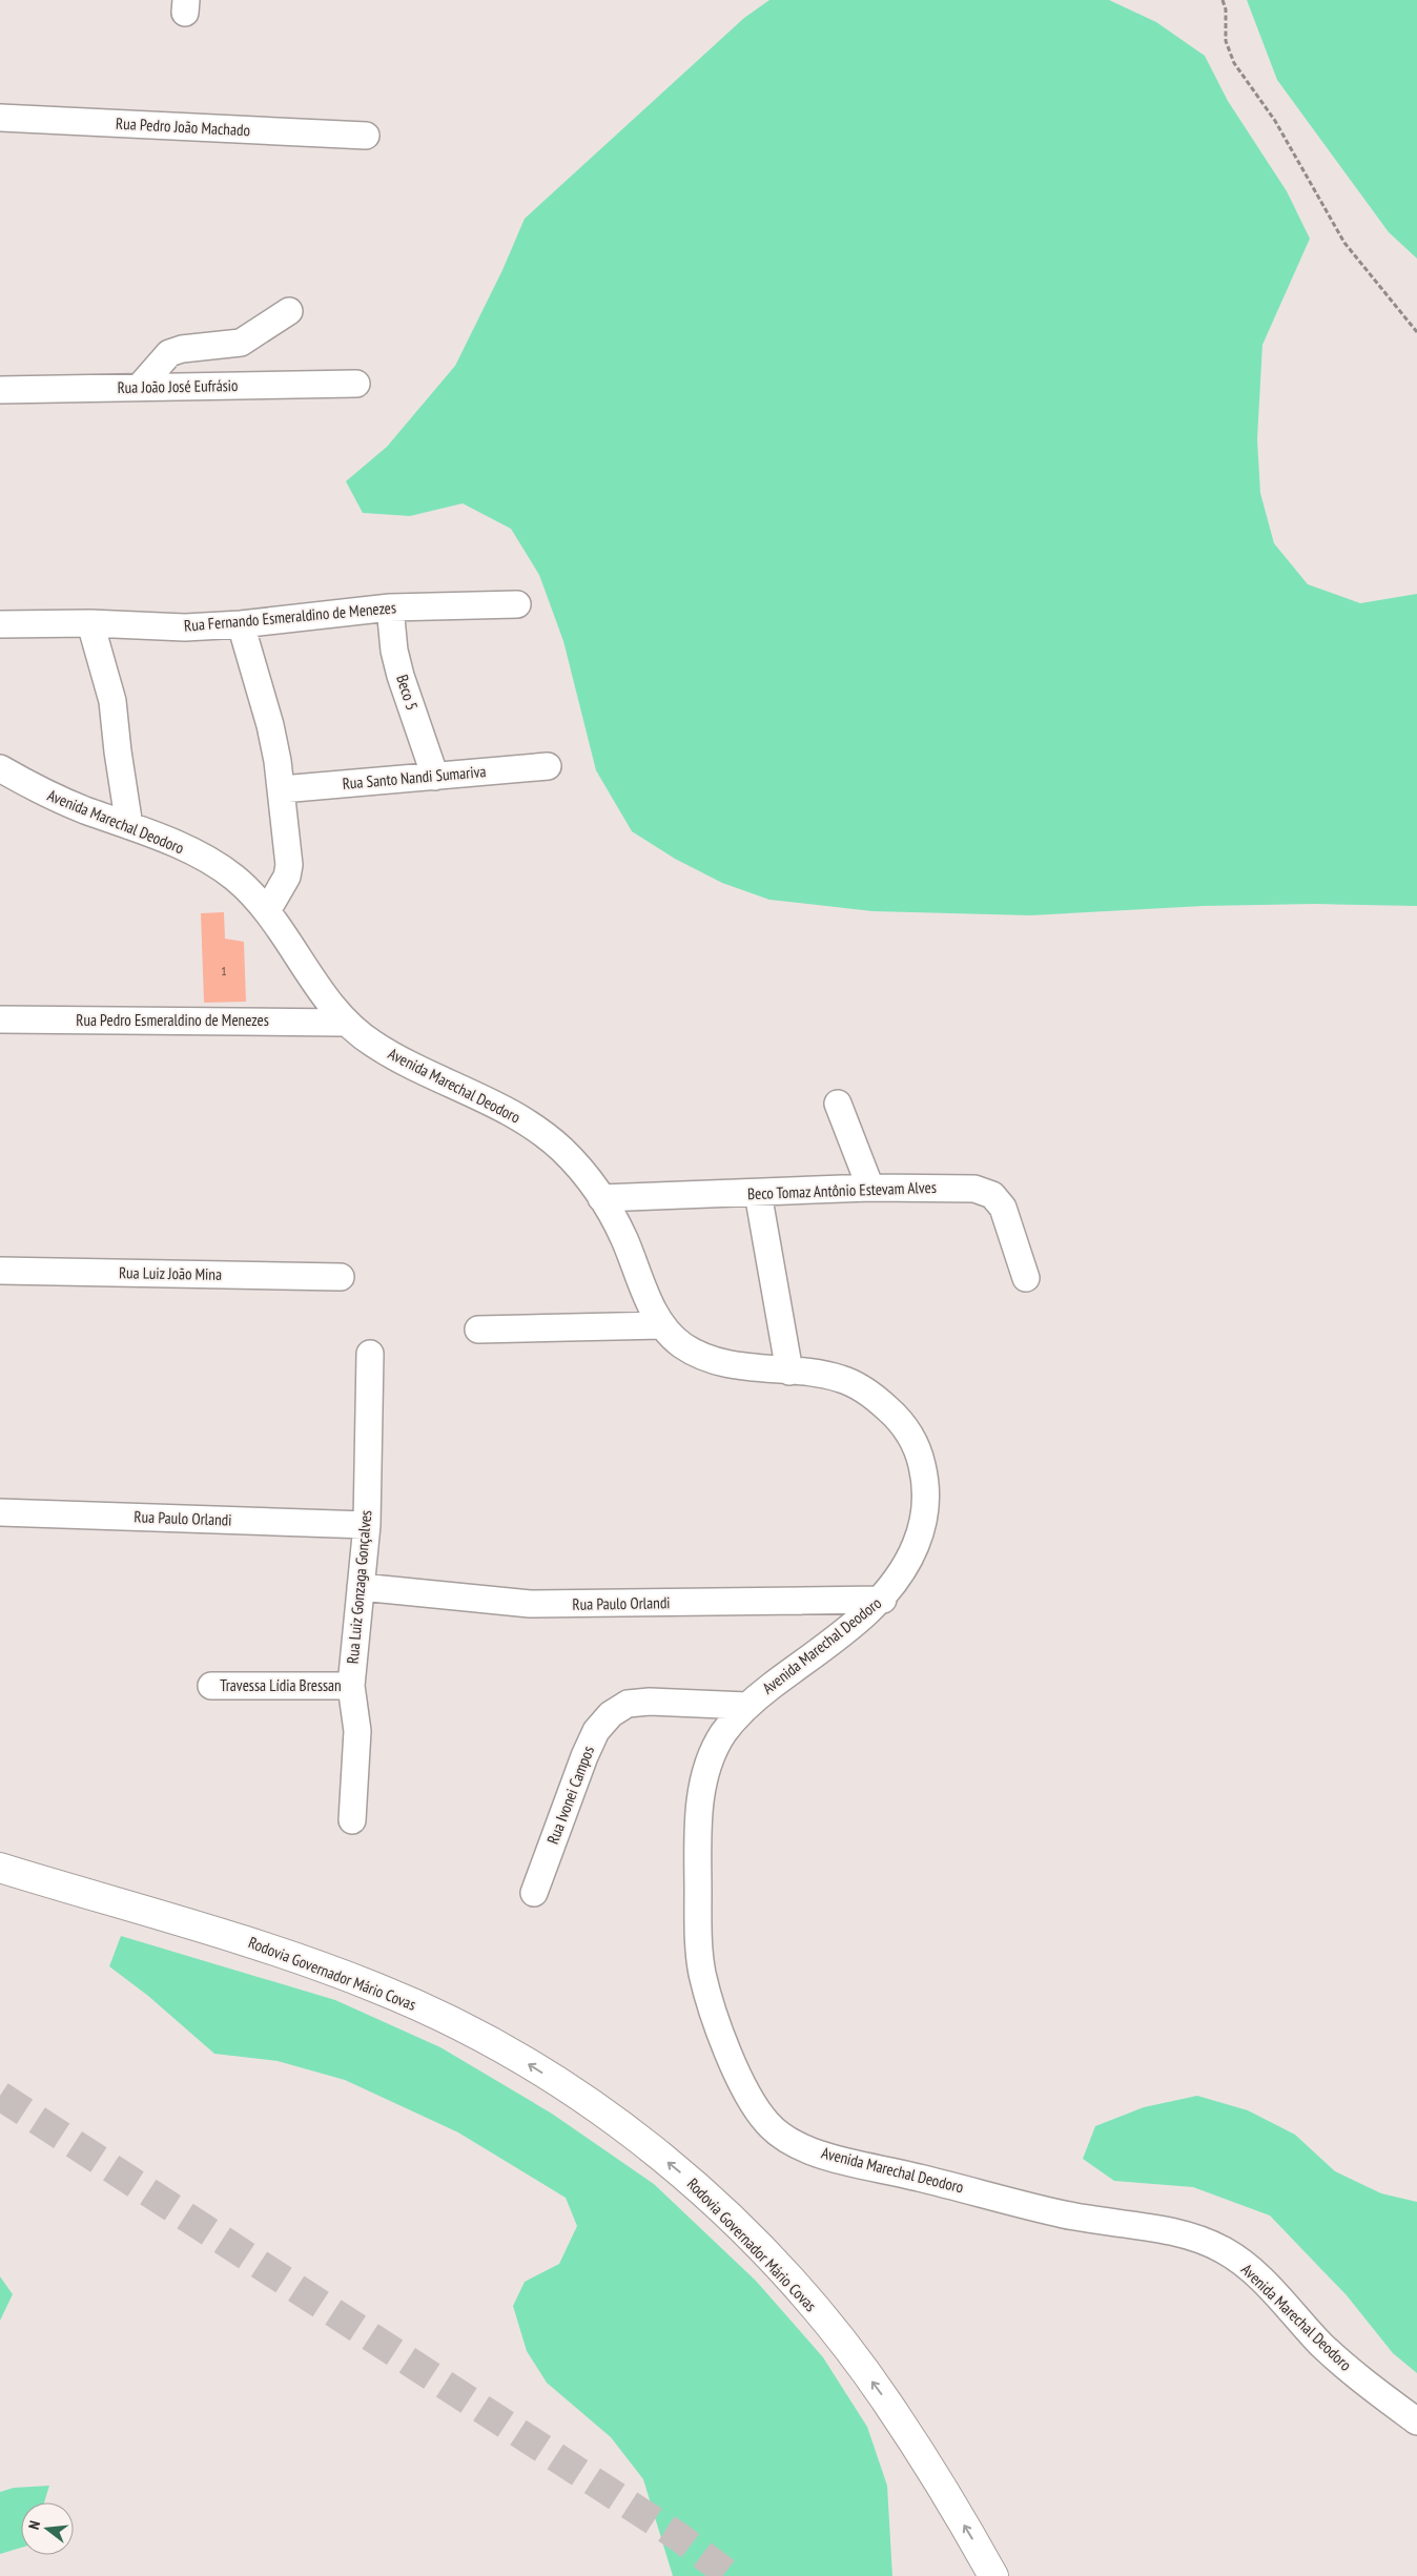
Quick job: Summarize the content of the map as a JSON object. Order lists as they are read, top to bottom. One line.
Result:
{"streets":{"highway":["Rodovia Governador Mário Covas"],"street":["Rua Pedro João Machado","Rua João José Eufrásio","Rua Fernando Esmeraldino de Menezes","Beco 5","Rua Santo Nandi Sumariva","Avenida Marechal Deodoro","Rua Pedro Esmeraldino de Menezes","Beco Tomaz Antônio Estevam Alves","Rua Luiz João Mina","Rua Paulo Orlandi","Rua Luiz Gonzaga Gonçalves","Travessa Lídia Bressan","Rua Ivonei Campos"]},"crossings":[["Rua Fernando Esmeraldino de Menezes","Beco 5"],["Beco 5","Rua Santo Nandi Sumariva"],["Avenida Marechal Deodoro","Rua Pedro Esmeraldino de Menezes"],["Avenida Marechal Deodoro","Beco Tomaz Antônio Estevam Alves"],["Avenida Marechal Deodoro","Rua Paulo Orlandi"],["Avenida Marechal Deodoro","Rua Ivonei Campos"],["Rua Paulo Orlandi","Rua Luiz Gonzaga Gonçalves"],["Rua Luiz Gonzaga Gonçalves","Travessa Lídia Bressan"]],"one_way":["Rodovia Governador Mário Covas"],"house_numbers":["1"],"north":"left"}
